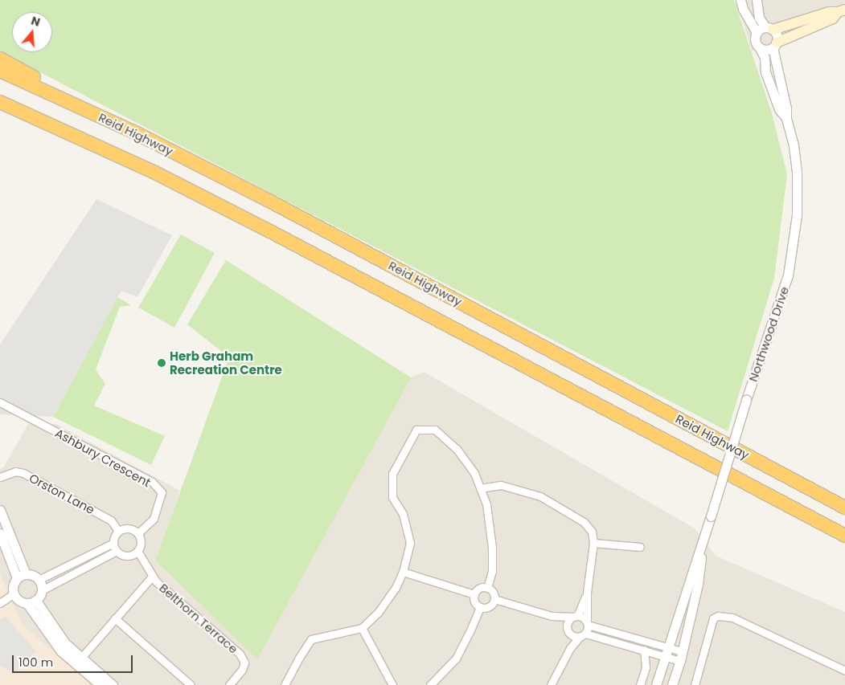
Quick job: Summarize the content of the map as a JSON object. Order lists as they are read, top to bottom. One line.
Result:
{"streets":{"highway":["Reid Highway"],"street":["Northwood Drive","Ashbury Crescent","Orston Lane","Belthorn Terrace"]},"crossings":[["Ashbury Crescent","Orston Lane"],["Ashbury Crescent","Belthorn Terrace"],["Orston Lane","Belthorn Terrace"]],"places":["Herb Graham Recreation Centre"],"scale_bar":"100 m","north":"top"}
